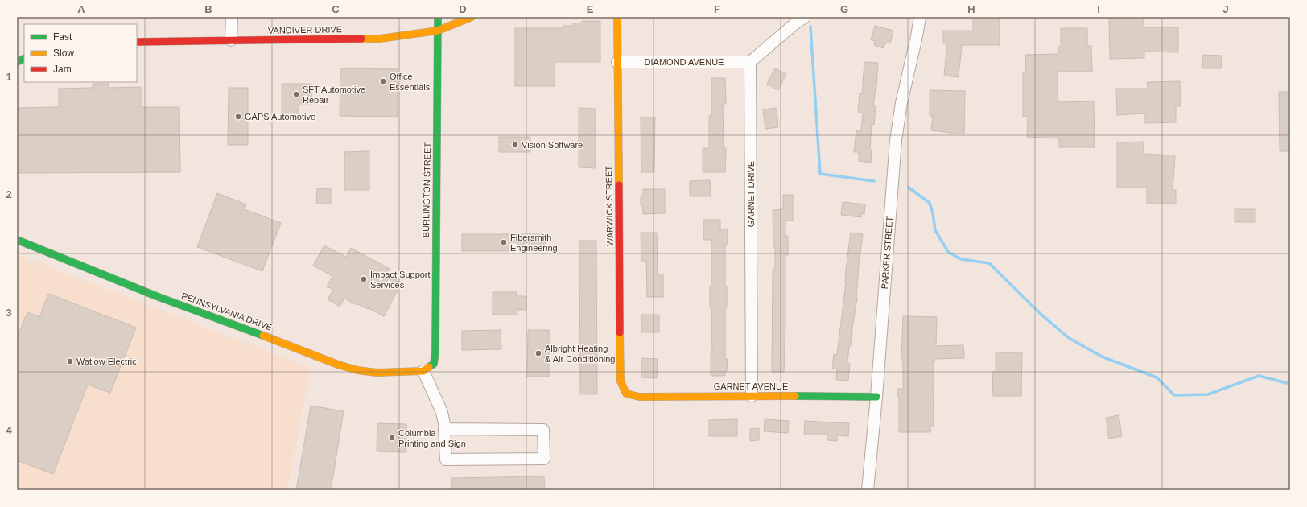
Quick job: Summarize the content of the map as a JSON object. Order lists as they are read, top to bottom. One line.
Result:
{"streets":{"street":["VANDIVER DRIVE","DIAMOND AVENUE","BURLINGTON STREET","GARNET DRIVE","WARWICK STREET","PARKER STREET","PENNSYLVANIA DRIVE","GARNET AVENUE"]},"crossings":[["VANDIVER DRIVE","BURLINGTON STREET"],["DIAMOND AVENUE","GARNET DRIVE"],["DIAMOND AVENUE","WARWICK STREET"],["BURLINGTON STREET","PENNSYLVANIA DRIVE"],["GARNET DRIVE","GARNET AVENUE"],["WARWICK STREET","GARNET AVENUE"],["PARKER STREET","GARNET AVENUE"]],"places":["Office Essentials","SFT Automotive Repair","GAPS Automotive","Vision Software","Fibersmith Engineering","Impact Support Services","Albright Heating & Air Conditioning","Watlow Electric","Columbia Printing and Sign"],"legend":["Fast","Slow","Jam"],"grid":{"columns":["A","B","C","D","E","F","G","H","I","J"],"rows":["1","2","3","4"]}}
